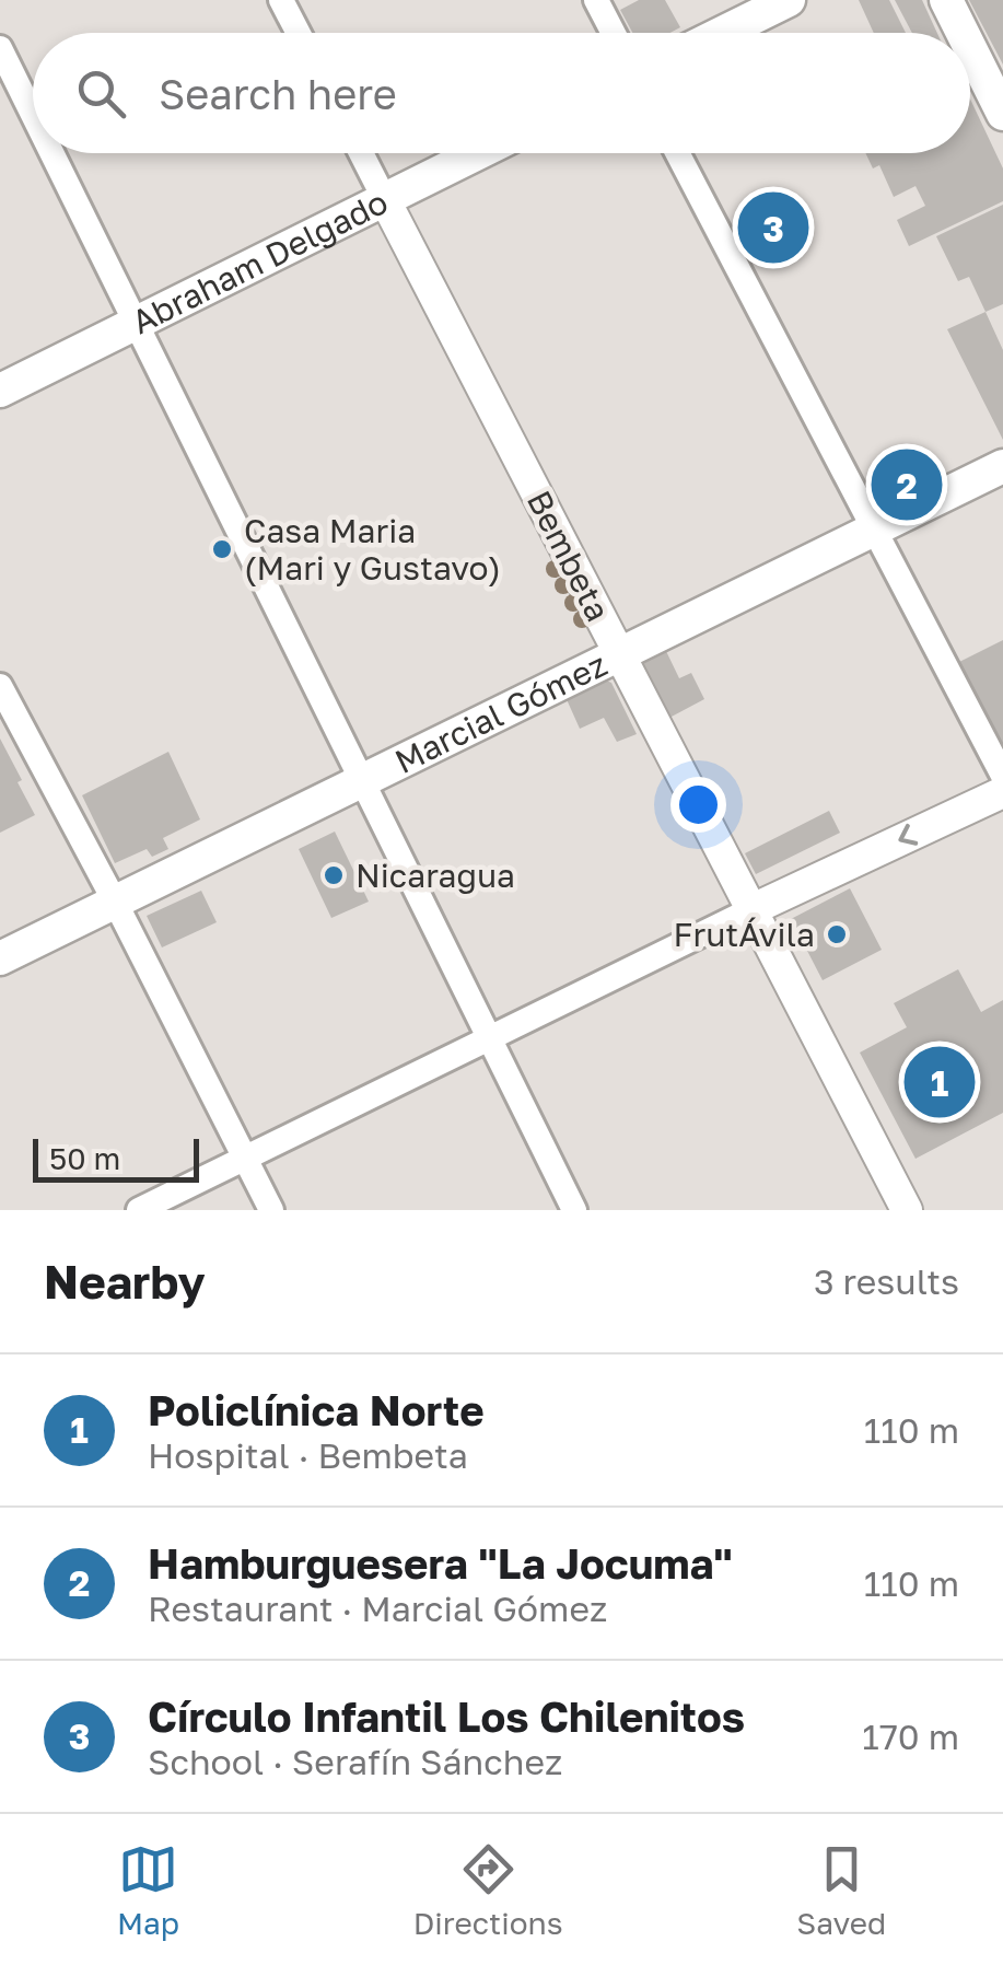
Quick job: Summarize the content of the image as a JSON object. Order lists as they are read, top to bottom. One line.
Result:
{"streets":{"main road":["Abraham Delgado","Marcial Gómez"],"street":["Bembeta"]},"crossings":[["Abraham Delgado","Bembeta"],["Bembeta","Marcial Gómez"]],"places":["Casa Maria (Mari y Gustavo)","Nicaragua","FrutÁvila"],"scale_bar":"50 m","page":{"search":"Search here","pins":["3","2","1"],"scale":"50 m","heading":["Nearby","3 results"],"list":[{"mark":"1","name":"Policlínica Norte","note":"Hospital · Bembeta","value":"110 m"},{"mark":"2","name":"Hamburguesera \"La Jocuma\"","note":"Restaurant · Marcial Gómez","value":"110 m"},{"mark":"3","name":"Círculo Infantil Los Chilenitos","note":"School · Serafín Sánchez","value":"170 m"}],"nav":["Map","Directions","Saved"]}}
